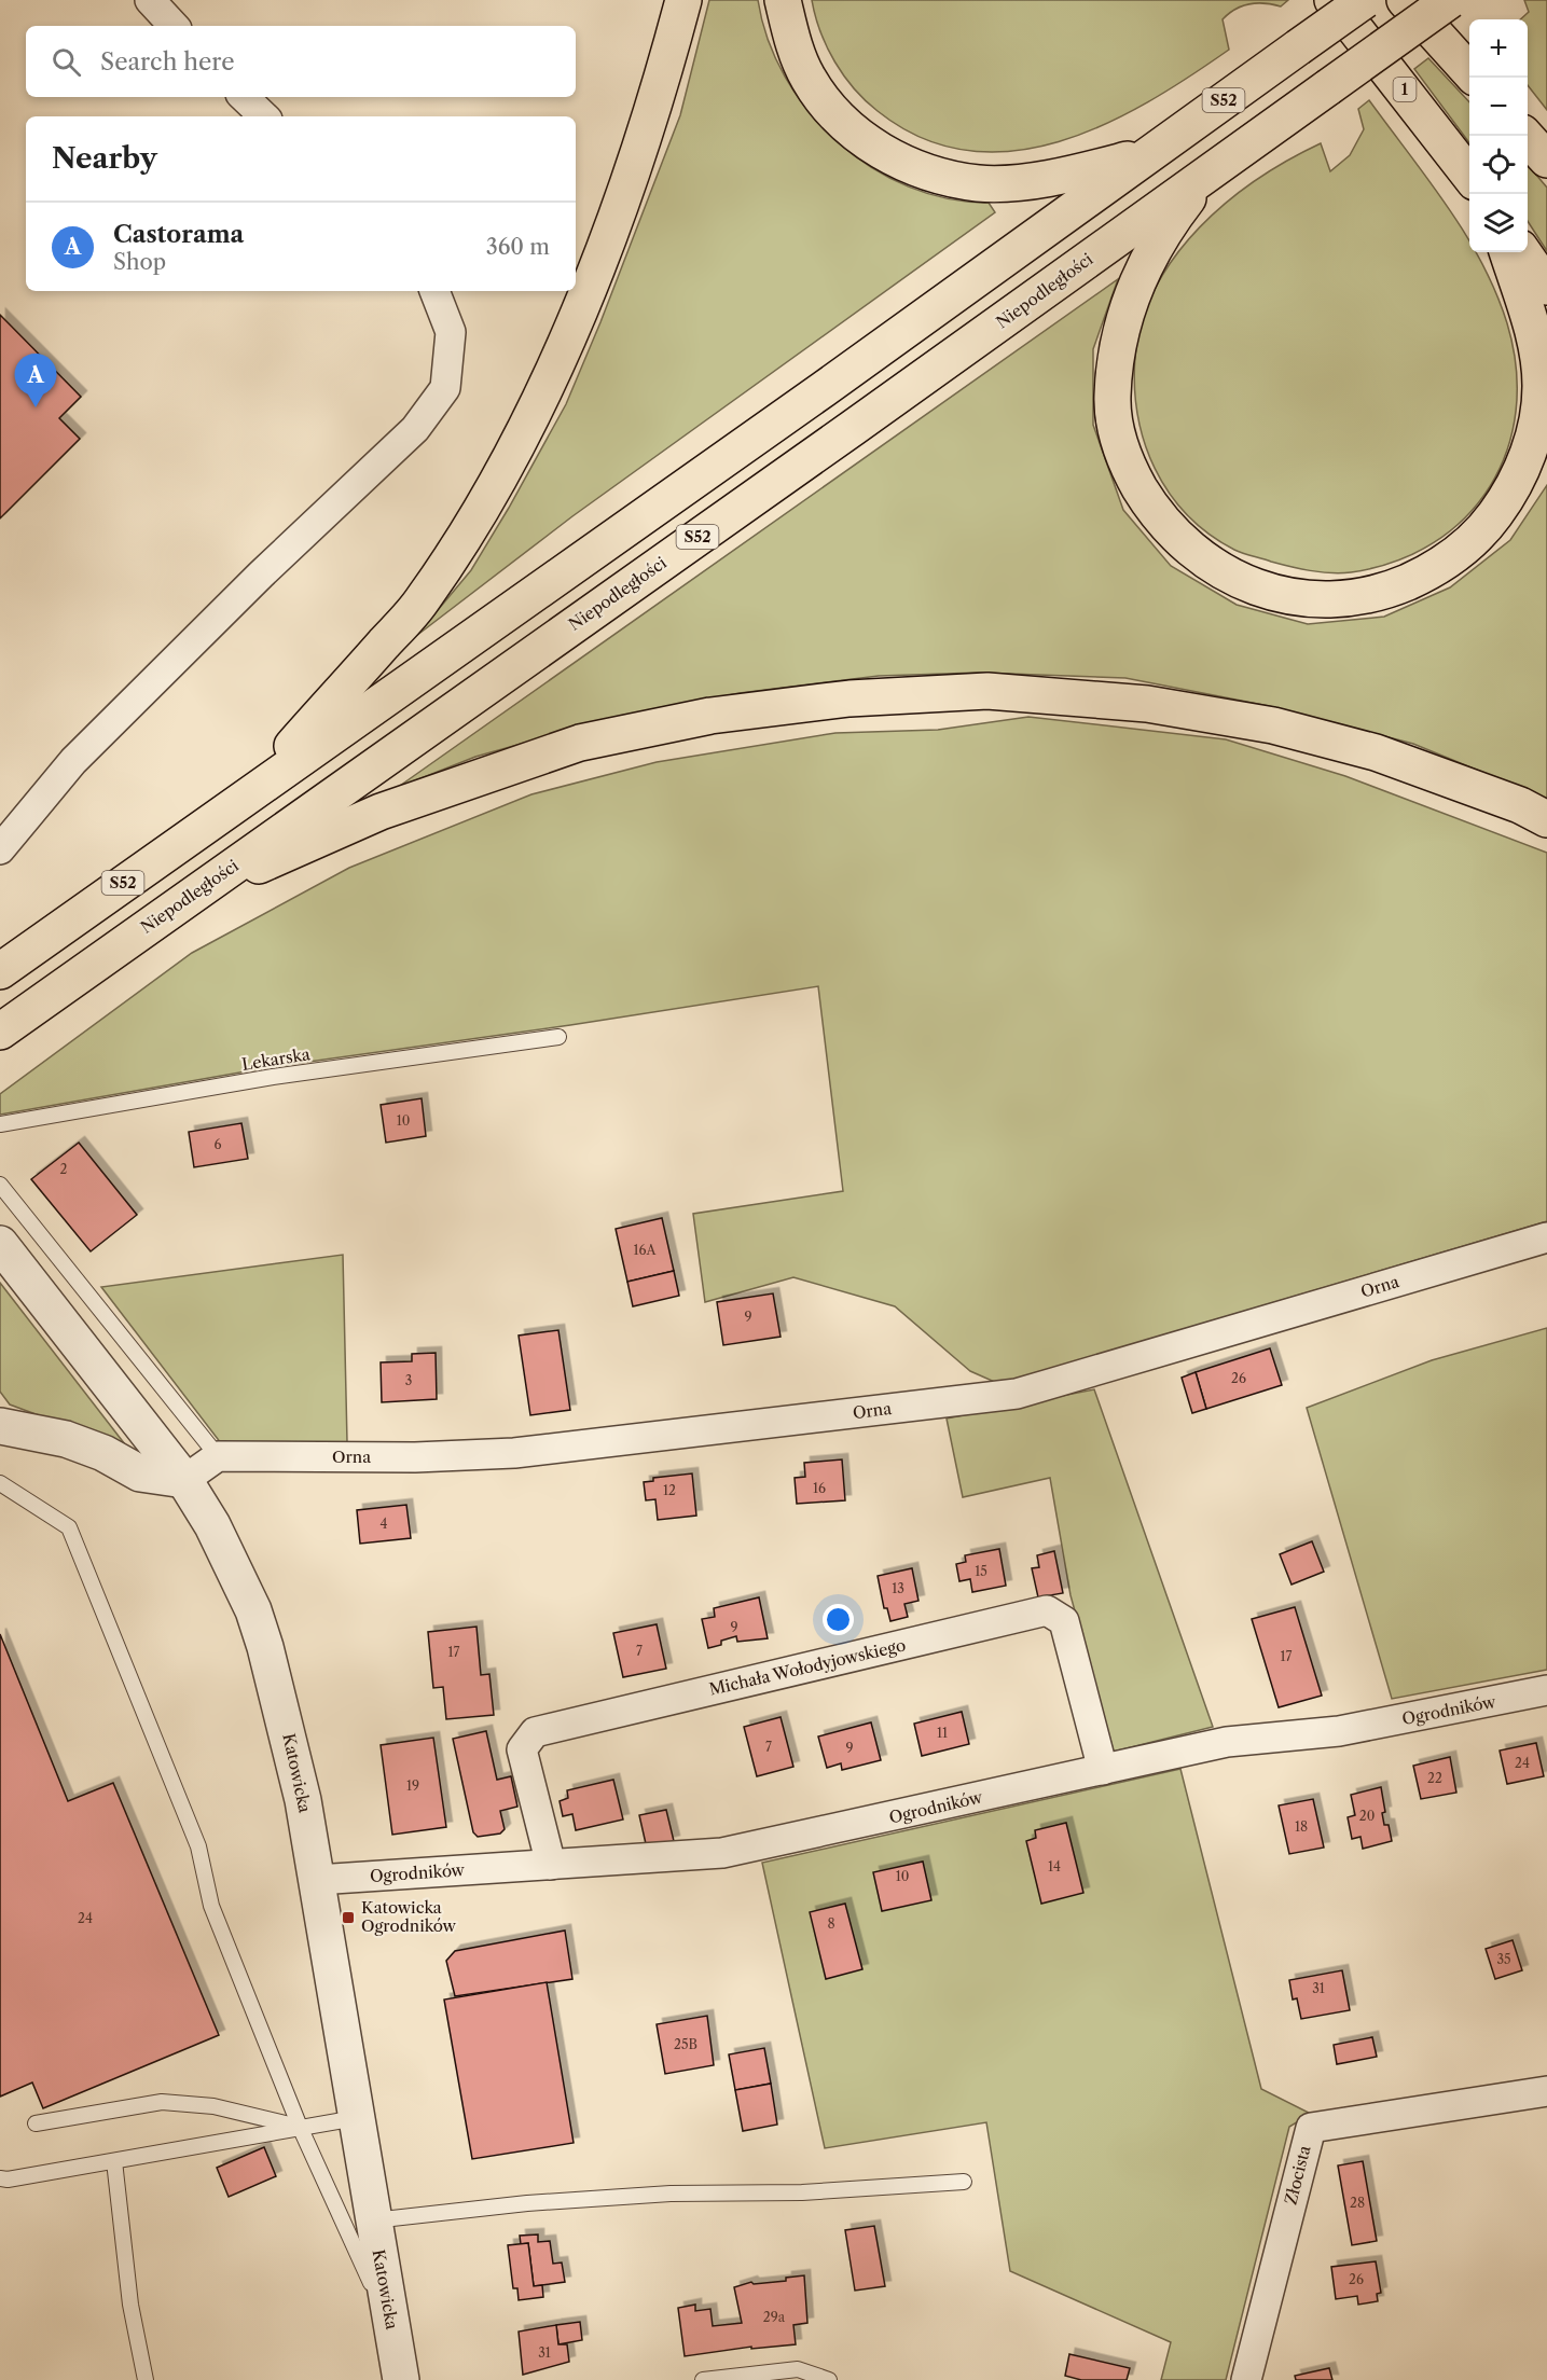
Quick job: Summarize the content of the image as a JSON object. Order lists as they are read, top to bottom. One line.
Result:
{"streets":{"main road":["1","S52","Niepodległości"],"street":["Orna","Michała Wołodyjowskiego","Ogrodników","Katowicka","Złocista"],"lane":["Lekarska"]},"crossings":[["Michała Wołodyjowskiego","Ogrodników"],["Ogrodników","Katowicka"]],"places":{"transit":["Katowicka Ogrodników"]},"house_numbers":["10","6","2","16A","9","26","3","16","12","4","15","13","9","7","17","17","11","7","9","24","22","19","20","18","14","10","24","8","35","31","25B","28","26","29a","31"],"page":{"map_buttons":["+","−"],"search":"Search here","heading":"Nearby","list":[{"mark":"A","name":"Castorama","note":"Shop","value":"360 m"}],"pins":"A"}}
